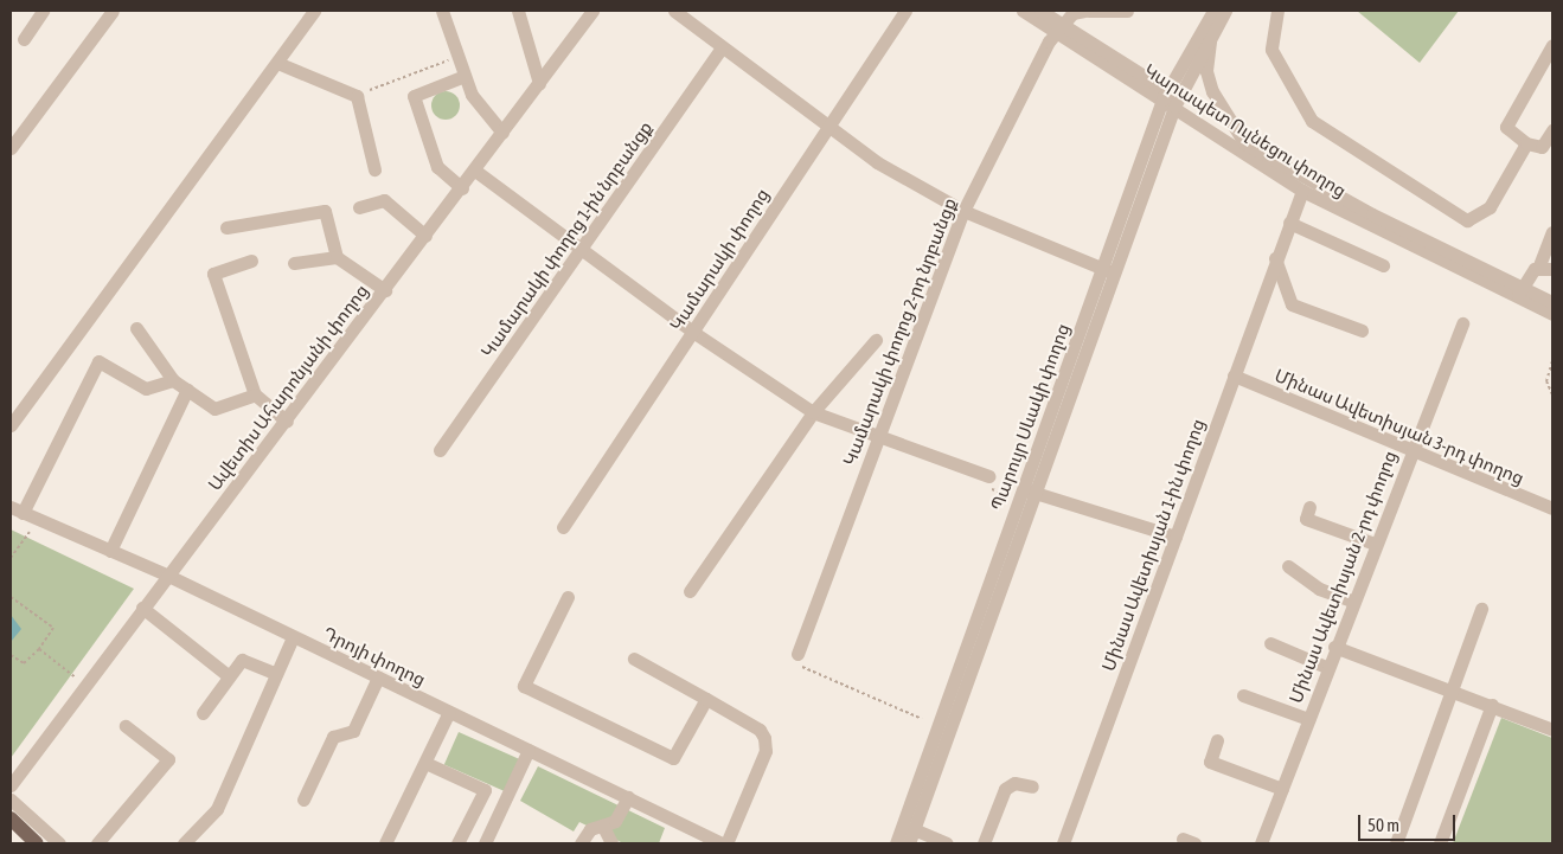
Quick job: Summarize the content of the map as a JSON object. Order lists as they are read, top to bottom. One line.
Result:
{"streets":{"street":["Կարապետ Ուլնեցու փողոց","Կամարակի փողոց 1-ին նրբանցք","Կամարակի փողոց","Կամարակի փողոց 2-րդ նրբանցք","Ավետիս Ահարոնյանի փողոց","Պարույր Սևակի փողոց","Մինաս Ավետիսյան 3-րդ փողոց","Մինաս Ավետիսյան 1-ին փողոց","Մինաս Ավետիսյան 2-րդ փողոց","Դրոյի փողոց"]},"crossings":[["Կարապետ Ուլնեցու փողոց","Կամարակի փողոց 2-րդ նրբանցք"],["Կարապետ Ուլնեցու փողոց","Պարույր Սևակի փողոց"],["Կարապետ Ուլնեցու փողոց","Մինաս Ավետիսյան 1-ին փողոց"],["Ավետիս Ահարոնյանի փողոց","Դրոյի փողոց"],["Մինաս Ավետիսյան 3-րդ փողոց","Մինաս Ավետիսյան 1-ին փողոց"],["Մինաս Ավետիսյան 3-րդ փողոց","Մինաս Ավետիսյան 2-րդ փողոց"]],"scale_bar":"50 m"}
